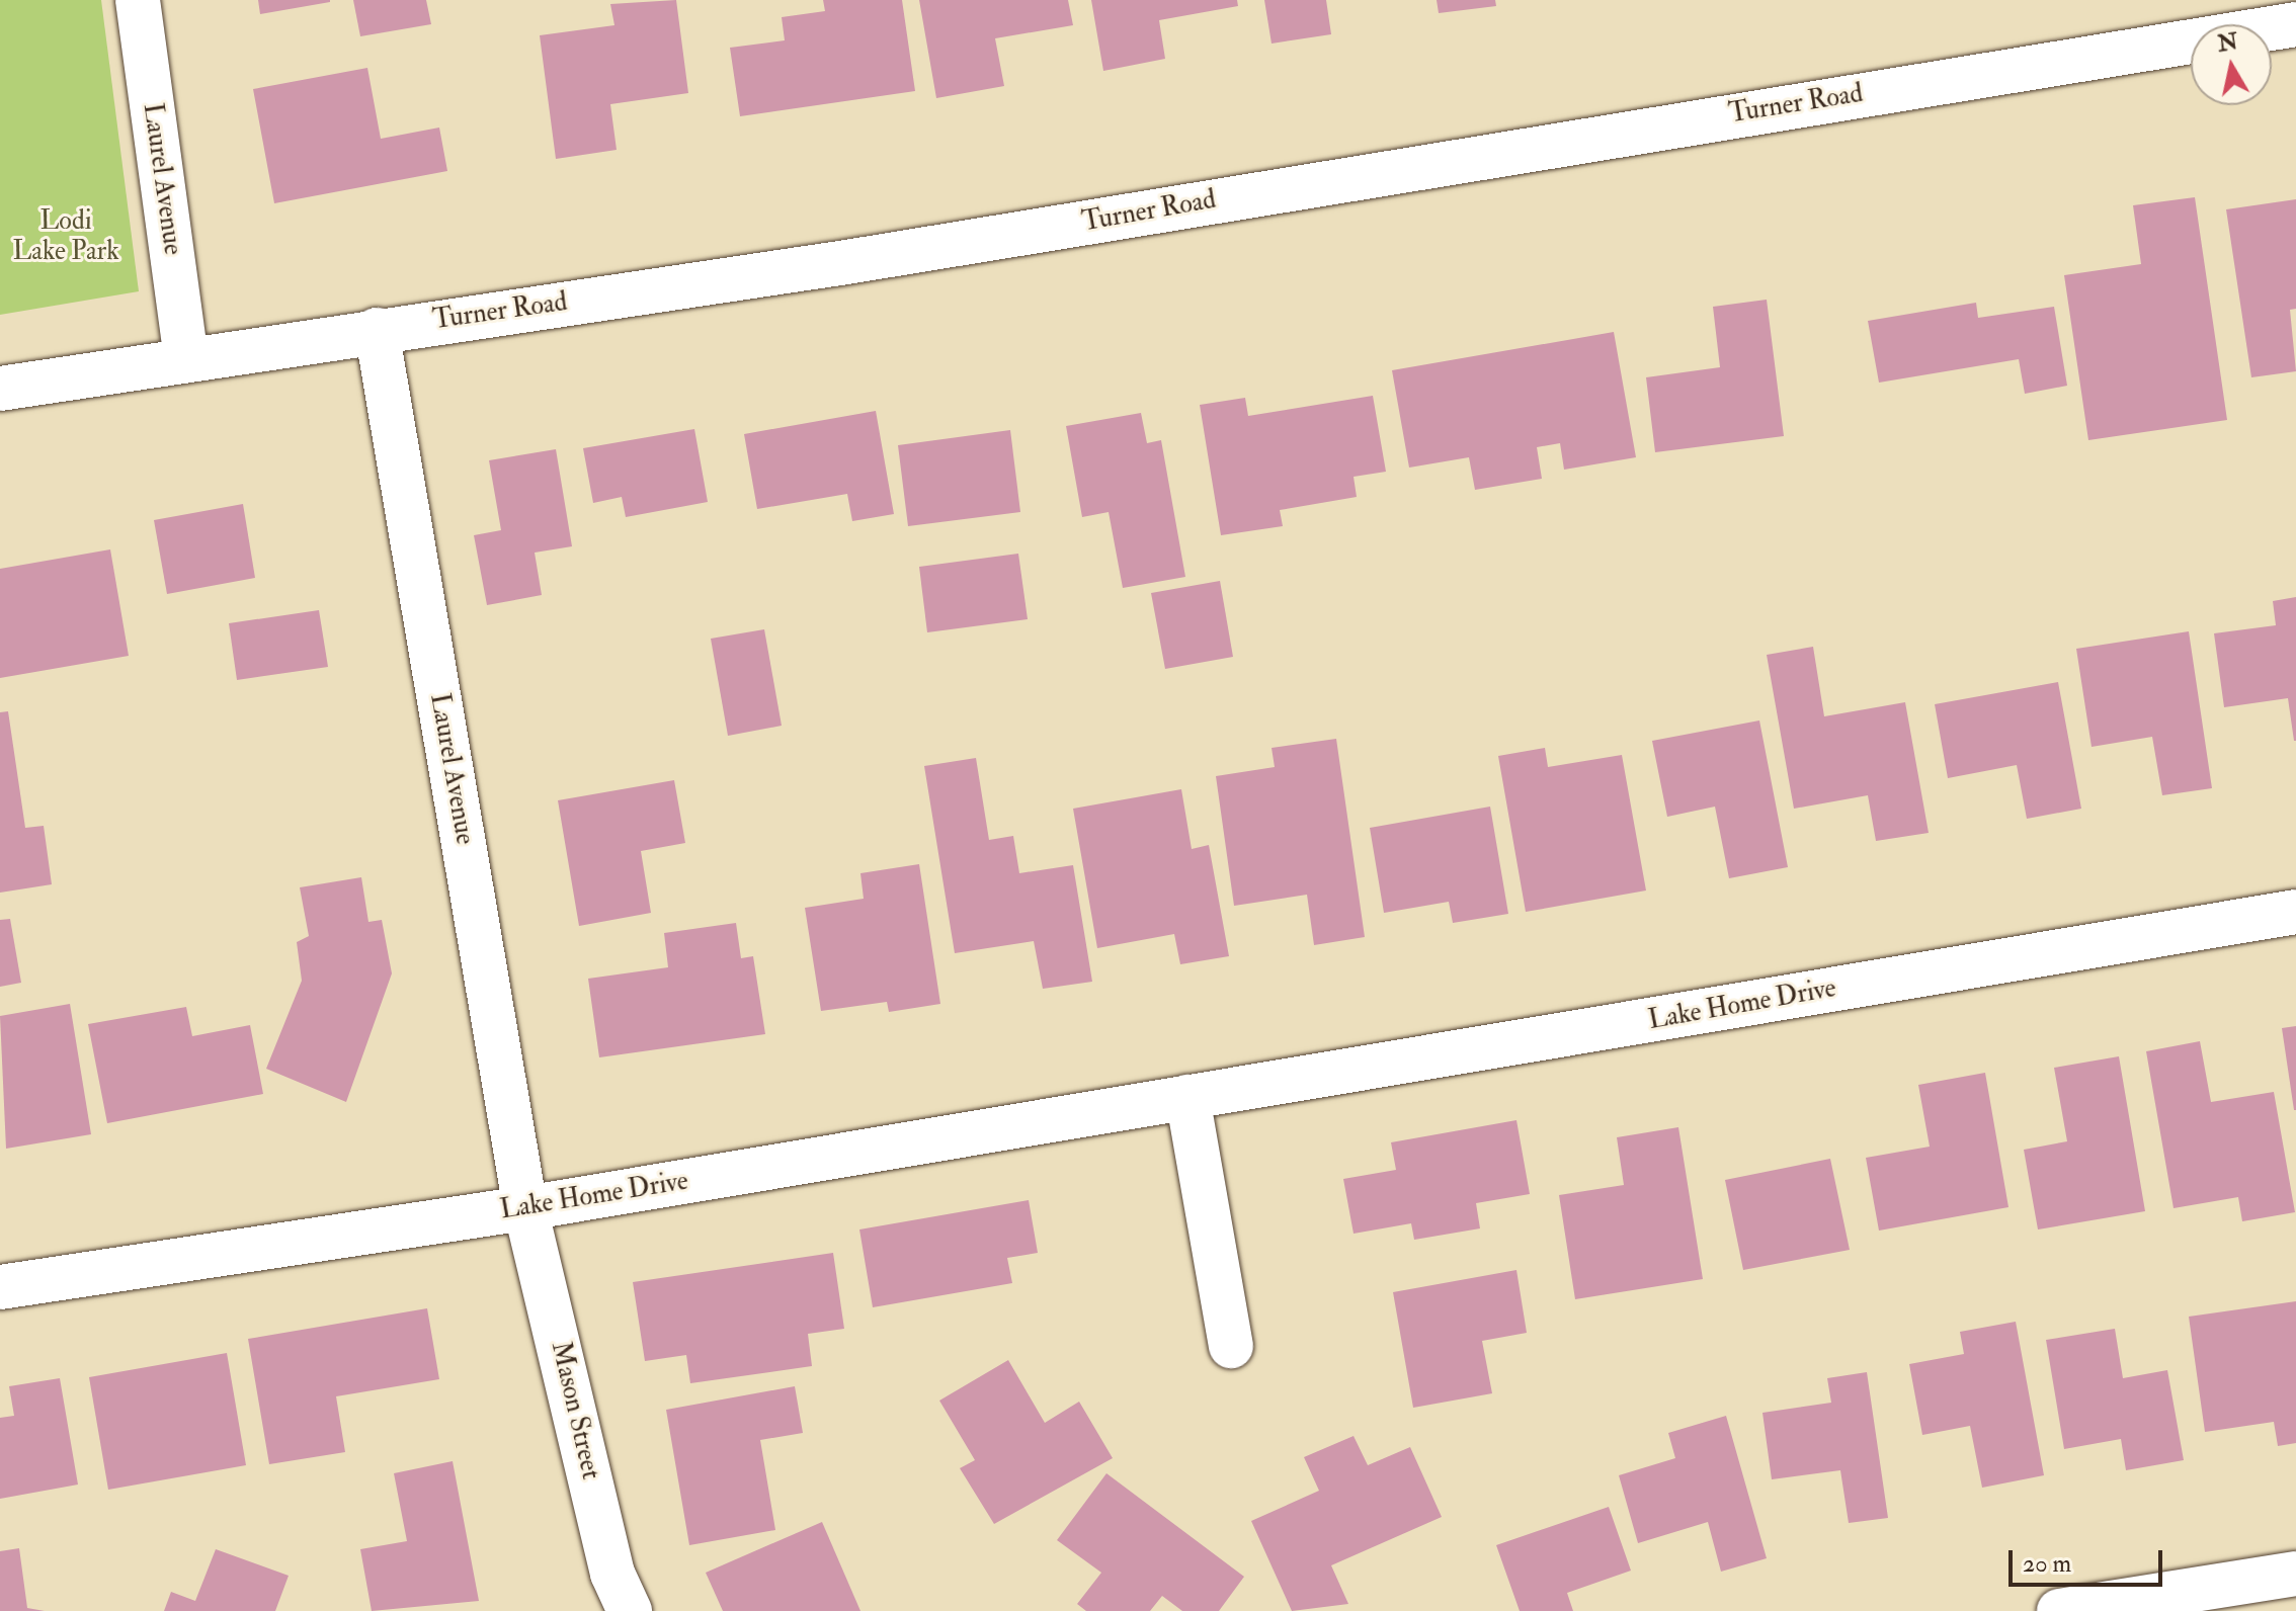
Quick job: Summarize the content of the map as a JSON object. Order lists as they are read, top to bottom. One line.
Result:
{"streets":{"street":["Turner Road","Laurel Avenue","Lake Home Drive","Mason Street"]},"crossings":[["Turner Road","Laurel Avenue"],["Laurel Avenue","Lake Home Drive"],["Laurel Avenue","Mason Street"],["Lake Home Drive","Mason Street"]],"parks":["Lodi Lake Park"],"scale_bar":"20 m","north":"top"}
